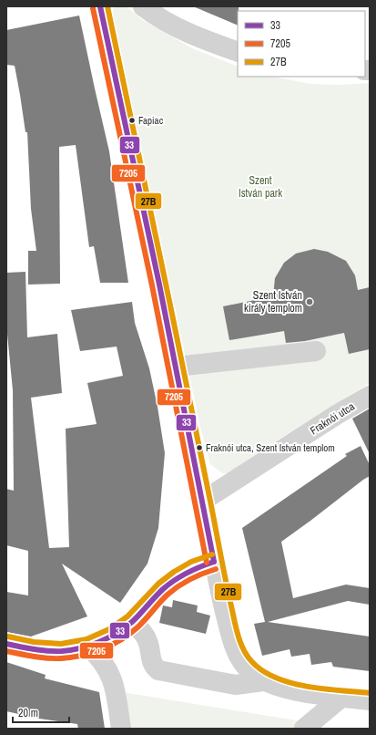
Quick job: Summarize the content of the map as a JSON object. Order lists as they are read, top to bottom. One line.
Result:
{"streets":{"street":["Fraknói utca"]},"parks":["Szent István park"],"places":["Fapiac","Szent István király templom","Fraknói utca, Szent István templom"],"lines":["transit line 33","transit line 27B","transit line 7205"],"legend":["33","7205","27B"],"scale_bar":"20 m"}
